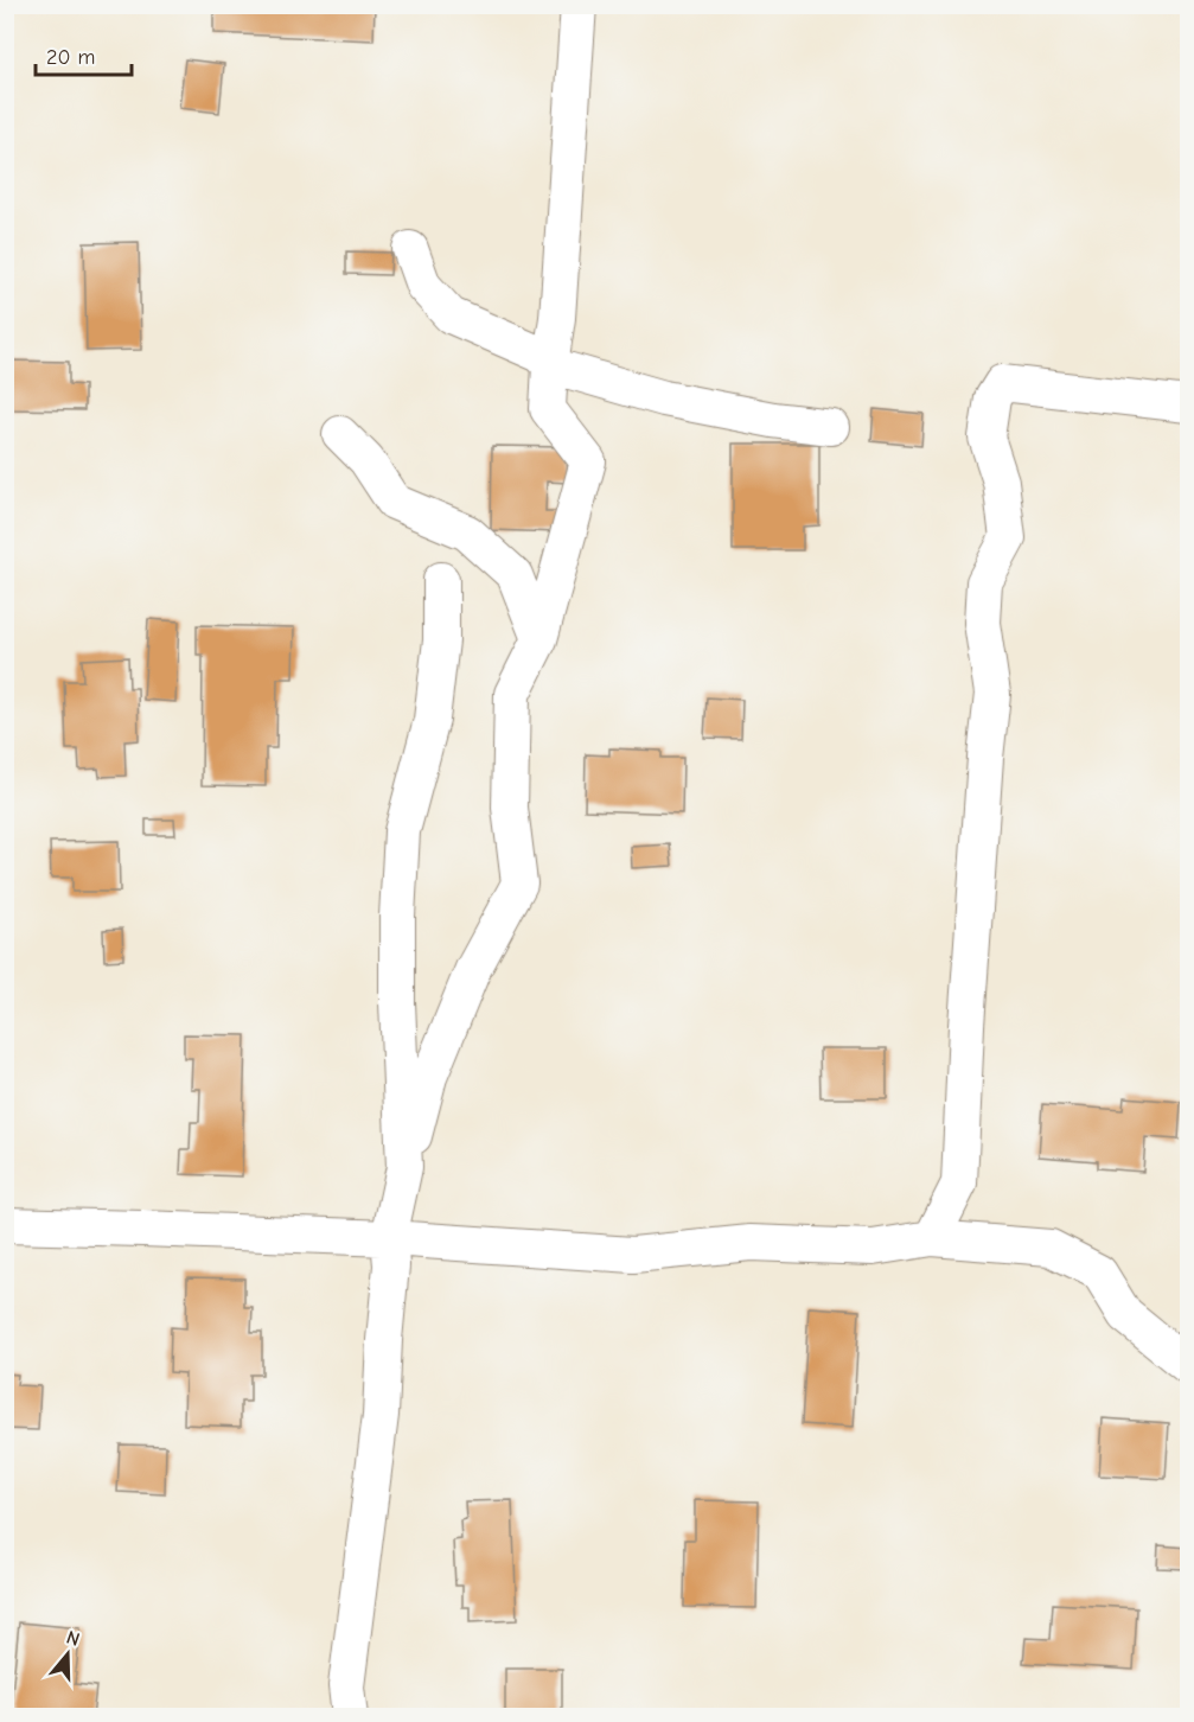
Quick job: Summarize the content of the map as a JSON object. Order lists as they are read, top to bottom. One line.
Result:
{"scale_bar":"20 m","north":"top"}
